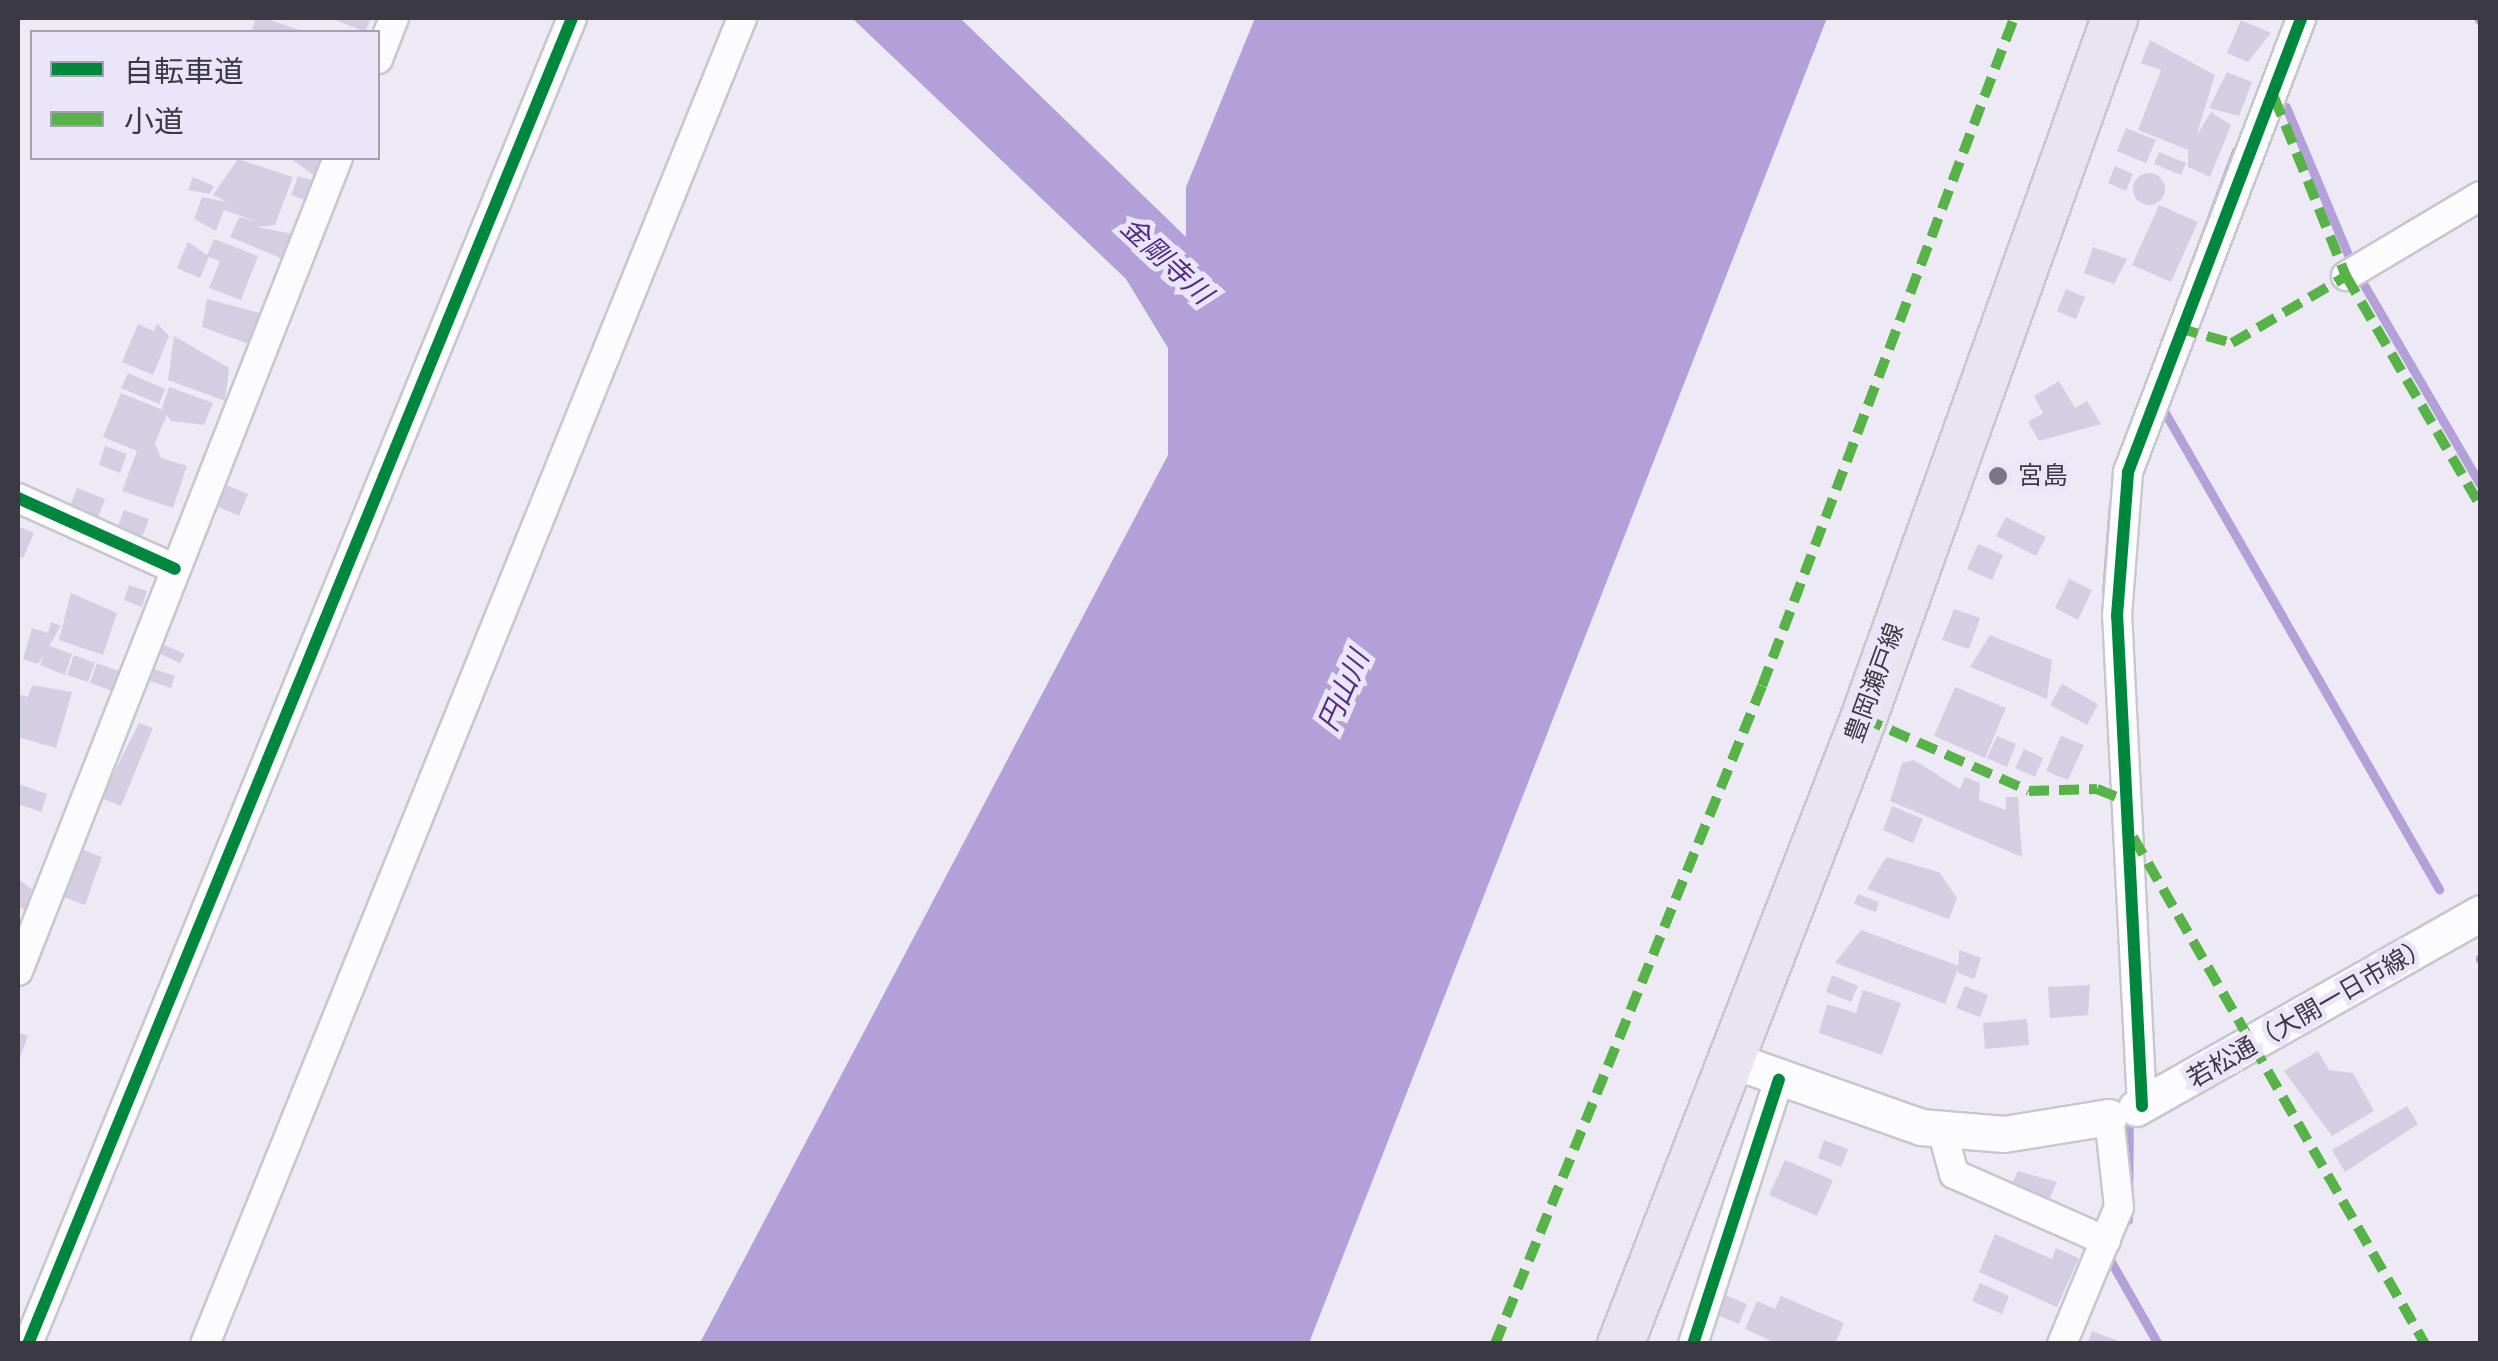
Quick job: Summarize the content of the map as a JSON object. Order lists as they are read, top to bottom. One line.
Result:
{"streets":{"main road":["豊岡瀬戸線"],"street":["若松通（大開一日市線）"]},"crossings":[["豊岡瀬戸線","若松通（大開一日市線）"]],"water":["金剛寺川","円山川"],"places":["宮島"],"legend":["自転車道","小道"]}
